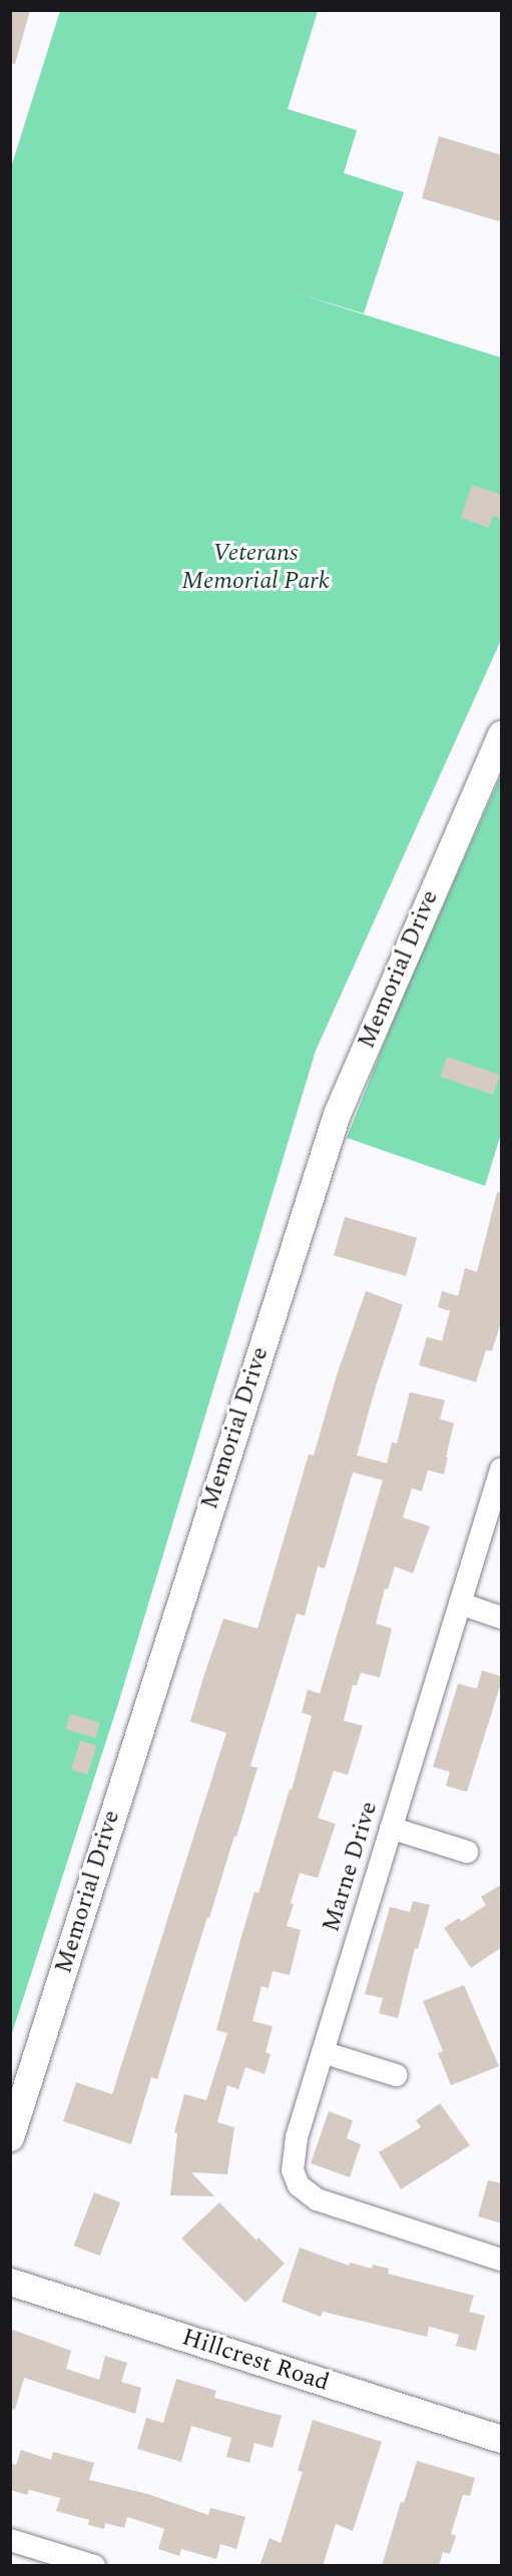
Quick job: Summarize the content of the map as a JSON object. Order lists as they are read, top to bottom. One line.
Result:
{"streets":{"street":["Memorial Drive","Marne Drive","Hillcrest Road"]},"parks":["Veterans Memorial Park"]}
